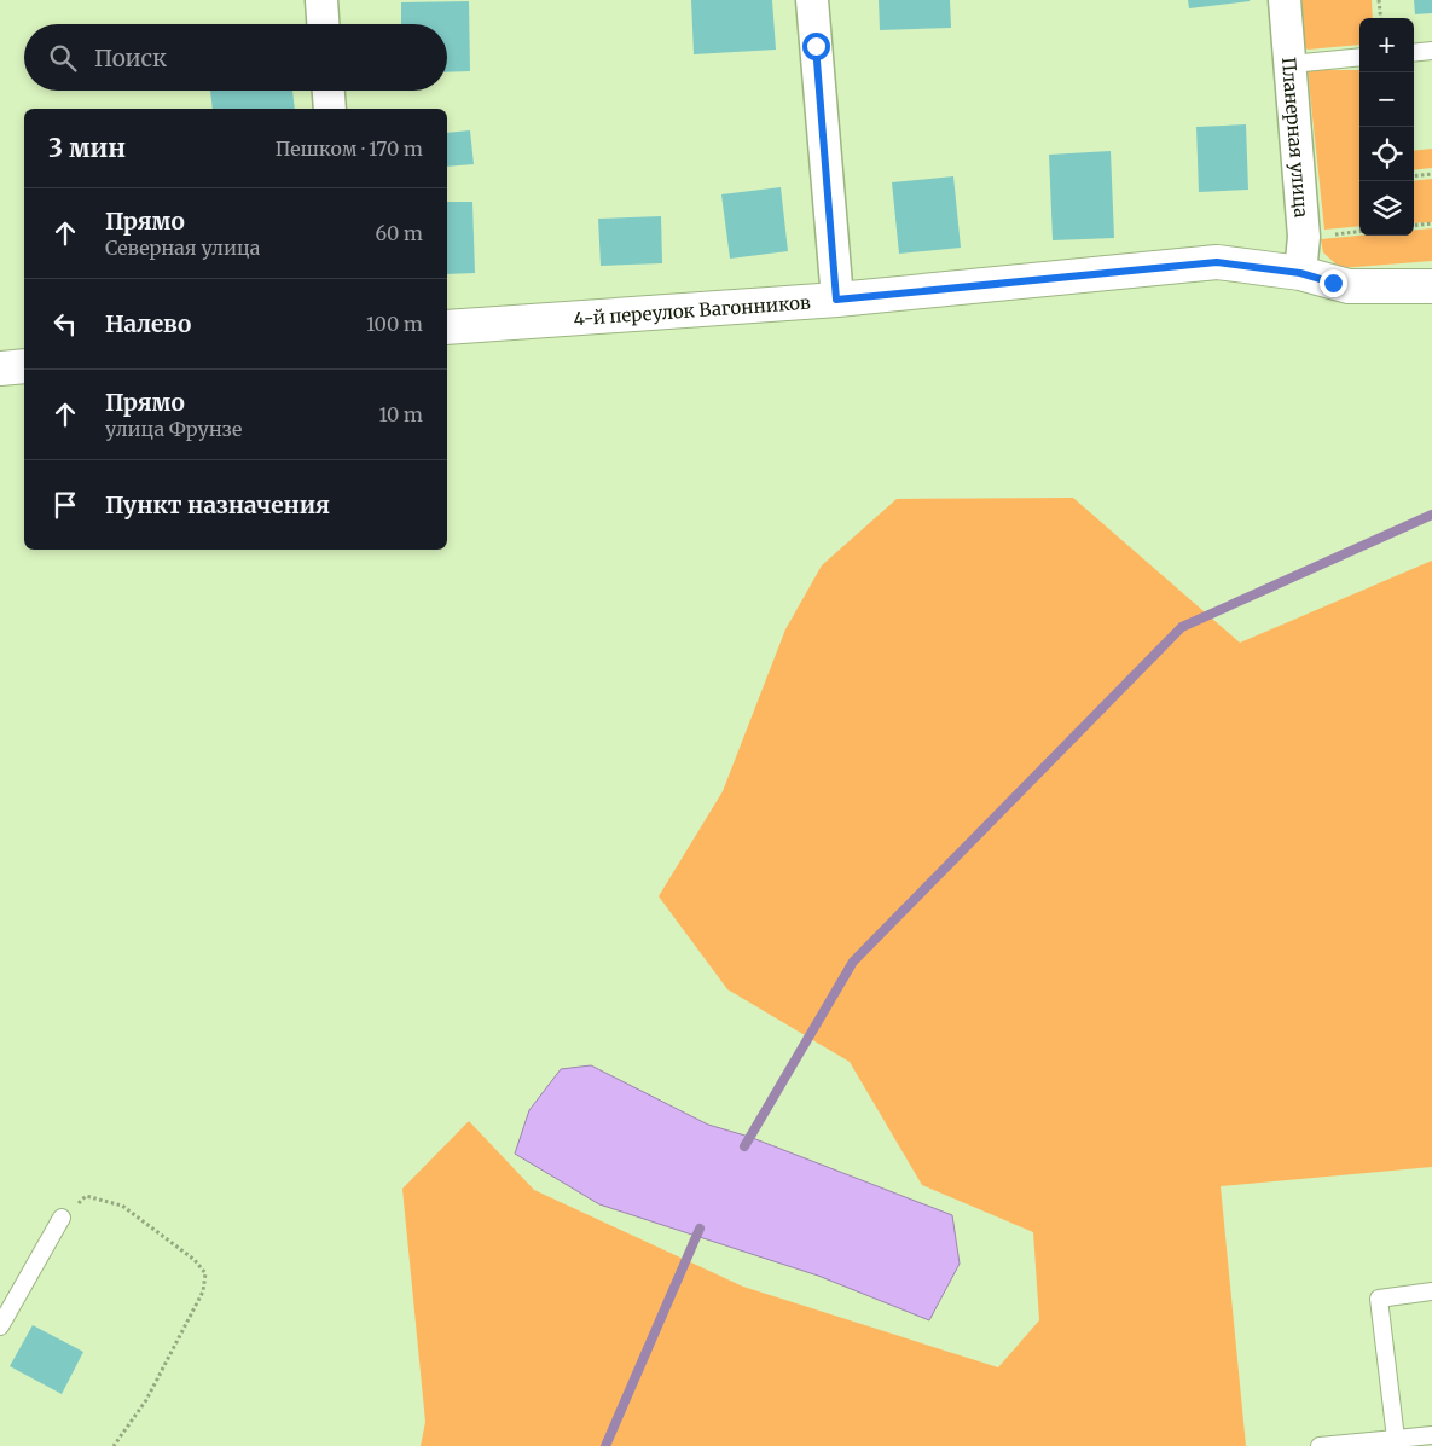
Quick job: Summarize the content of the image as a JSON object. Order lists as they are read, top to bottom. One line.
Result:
{"streets":{"street":["Планерная улица","4-й переулок Вагонников"]},"crossings":[["Планерная улица","4-й переулок Вагонников"]],"page":{"map_buttons":["+","−"],"search":"Поиск","heading":["3 мин","Пешком · 170 m"],"list":[["Прямо","Северная улица","60 m"],["Налево","100 m"],["Прямо","улица Фрунзе","10 m"],"Пункт назначения"]}}
